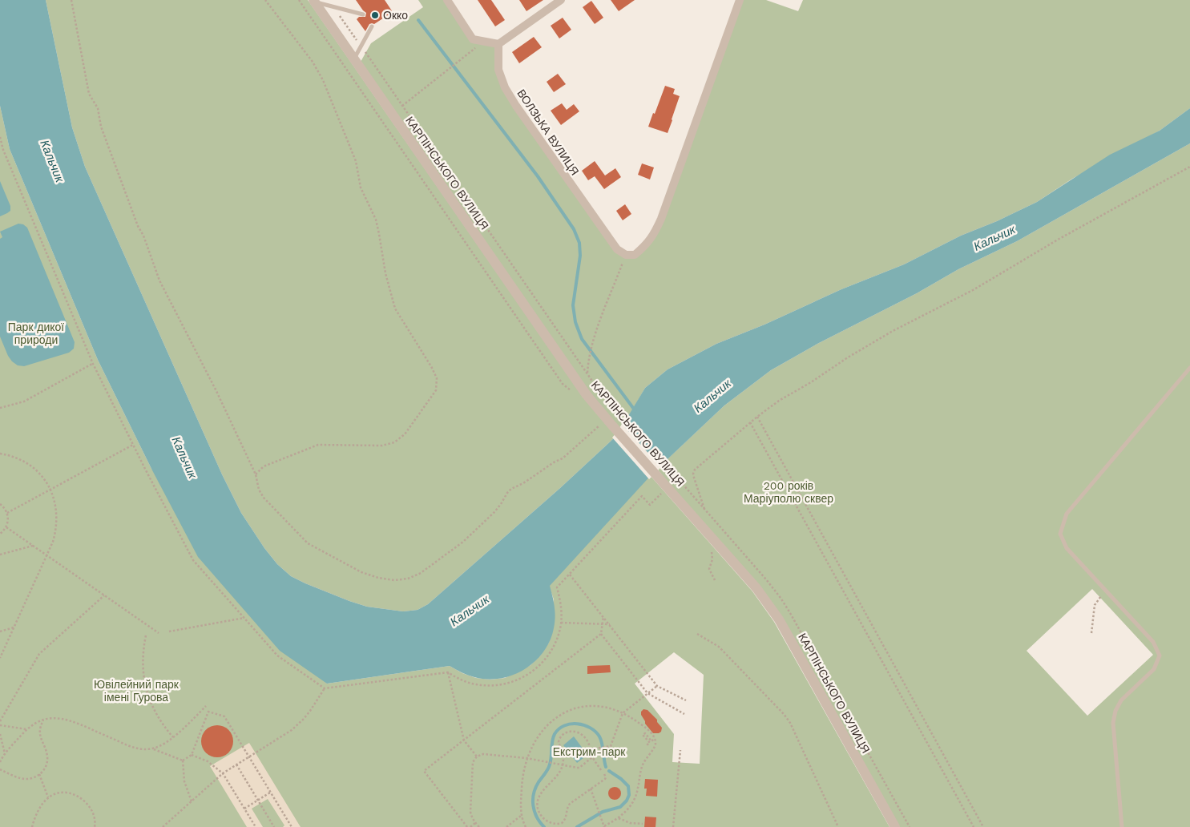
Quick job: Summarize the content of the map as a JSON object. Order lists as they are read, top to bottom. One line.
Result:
{"streets":{"street":["ВОЛЗЬКА ВУЛИЦЯ","КАРПІНСЬКОГО ВУЛИЦЯ"]},"water":["Кальчик"],"parks":["Парк дикої природи","200 років Маріуполю сквер","Ювілейний парк імені Гурова","Екстрим-парк"],"places":["Окко"]}
